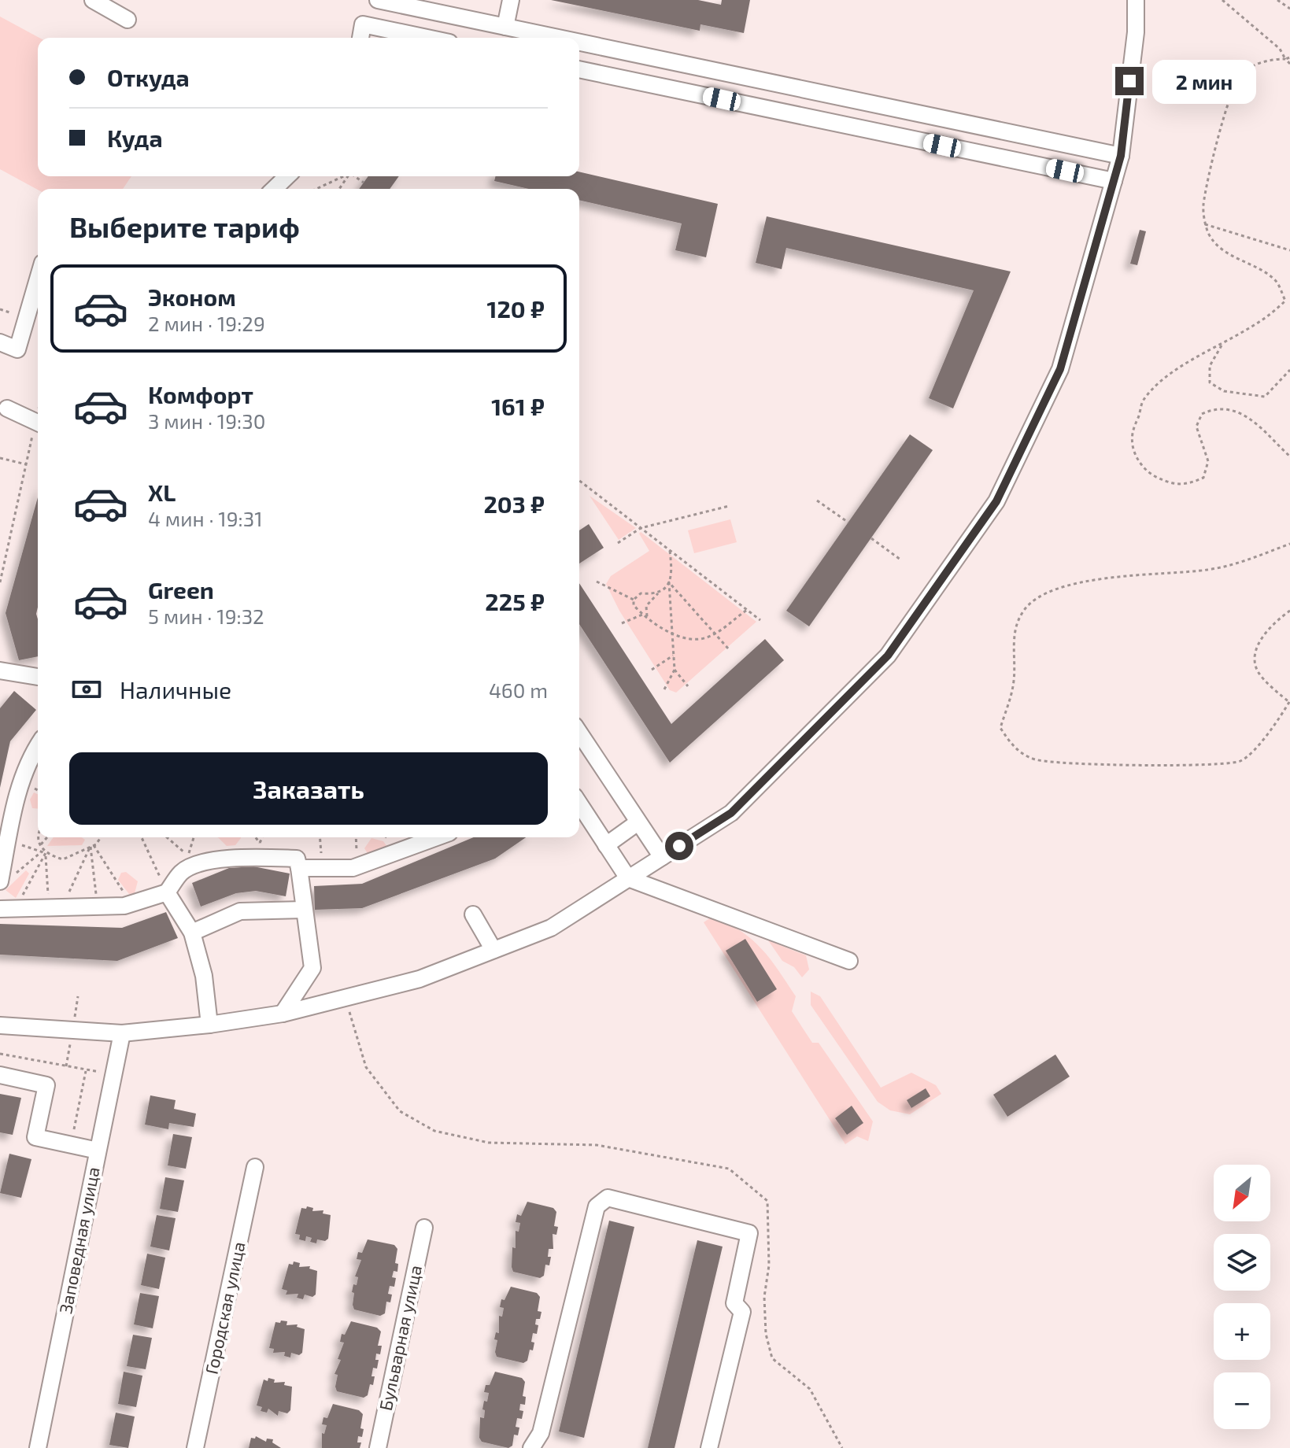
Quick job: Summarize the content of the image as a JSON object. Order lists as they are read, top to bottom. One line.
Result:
{"streets":{"street":["Заповедная улица","Городская улица","Бульварная улица"]},"north":"bottom left","page":{"banner":["Откуда","Куда"],"bubble":"2 мин","heading":"Выберите тариф","list":[{"name":"Эконом","note":"2 мин · 19:29","value":"120 ₽"},{"name":"Комфорт","note":"3 мин · 19:30","value":"161 ₽"},{"name":"XL","note":"4 мин · 19:31","value":"203 ₽"},{"name":"Green","note":"5 мин · 19:32","value":"225 ₽"}],"pay":["Наличные","460 m"],"buttons":"Заказать","map_buttons":["+","−"]}}
